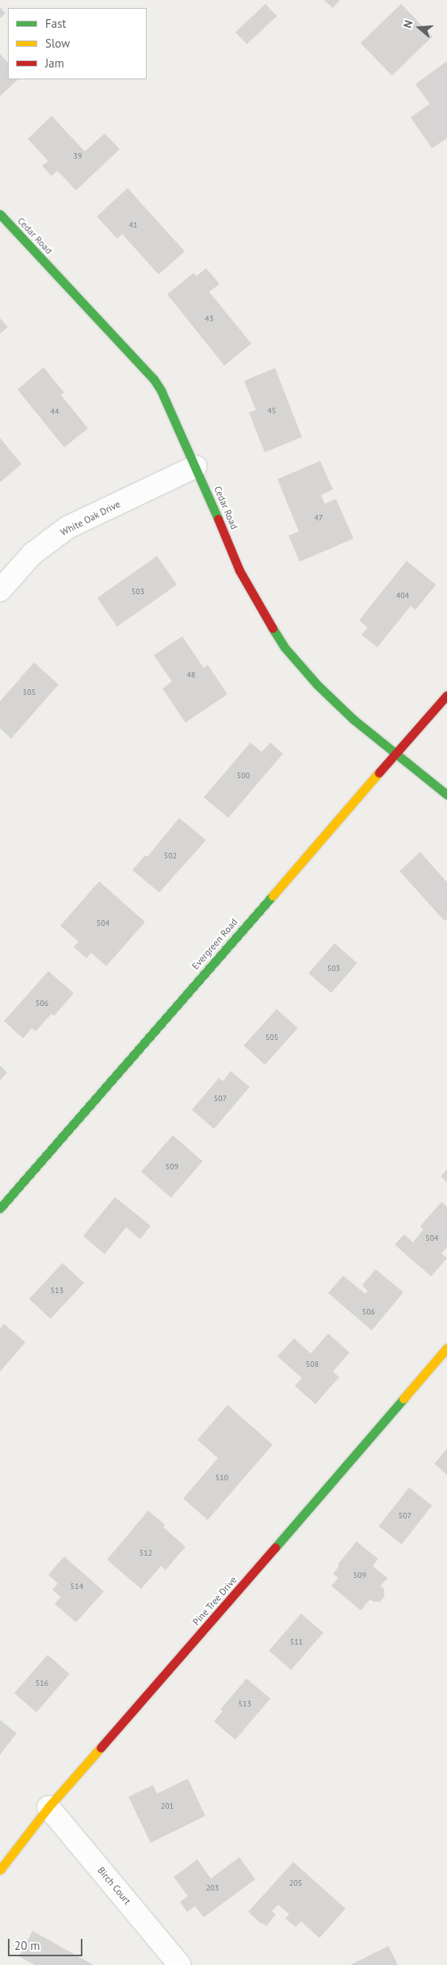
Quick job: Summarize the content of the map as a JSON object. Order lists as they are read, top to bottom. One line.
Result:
{"streets":{"street":["Cedar Road","White Oak Drive","Evergreen Road","Pine Tree Drive","Birch Court"]},"crossings":[["Cedar Road","White Oak Drive"],["Cedar Road","Evergreen Road"],["Pine Tree Drive","Birch Court"]],"house_numbers":["39","41","43","45","44","47","503","404","48","505","500","502","504","503","506","505","507","509","504","513","506","508","510","507","512","509","514","511","516","513","201","205","203"],"legend":["Fast","Slow","Jam"],"scale_bar":"20 m","north":"left"}
